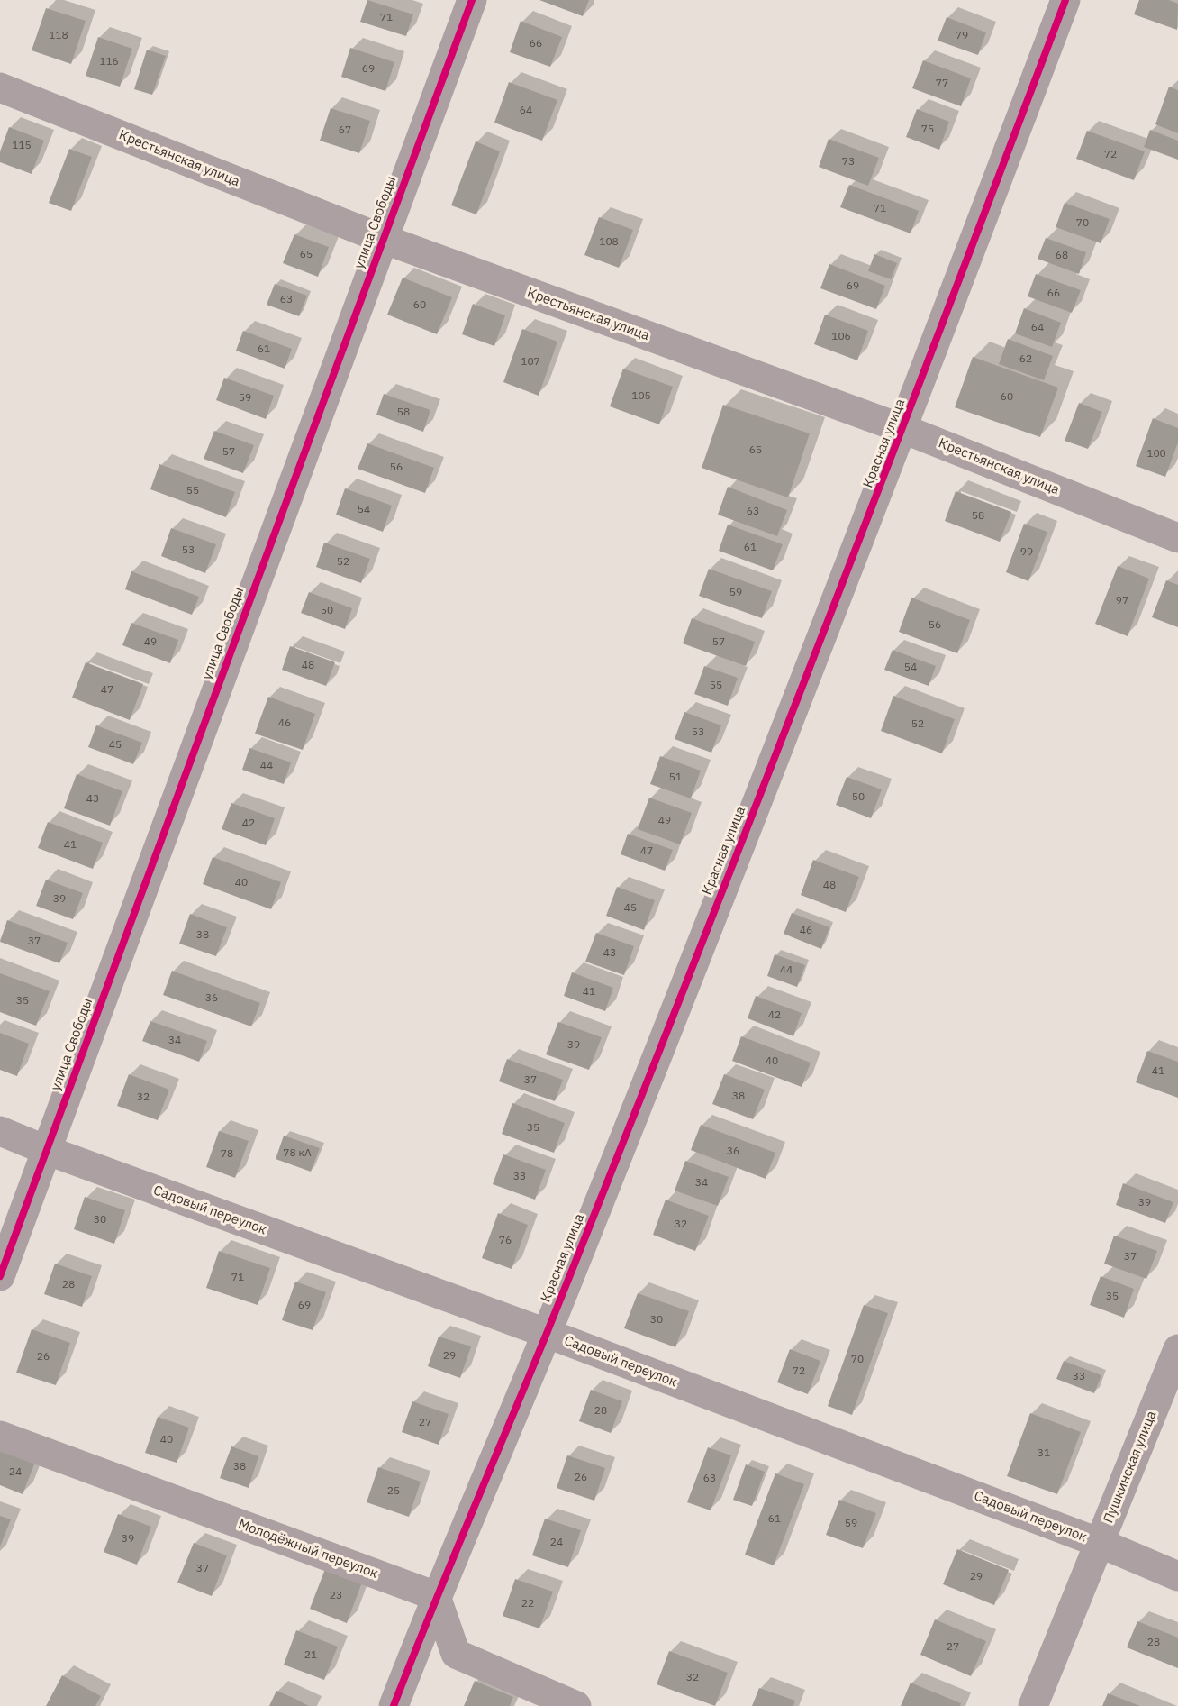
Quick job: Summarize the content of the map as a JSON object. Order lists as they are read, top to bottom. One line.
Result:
{"streets":{"street":["Крестьянская улица","улица Свободы","Красная улица","Садовый переулок","Пушкинская улица","Молодёжный переулок"]},"crossings":[["Крестьянская улица","улица Свободы"],["Крестьянская улица","Красная улица"],["улица Свободы","Садовый переулок"],["Красная улица","Садовый переулок"],["Красная улица","Молодёжный переулок"],["Садовый переулок","Пушкинская улица"]],"house_numbers":["71","118","79","66","116","69","77","64","75","67","115","72","73","71","70","108","65","68","69","66","63","60","64","106","61","62","107","105","60","59","58","65","57","100","56","55","54","63","58","61","53","99","52","59","97","50","56","49","57","48","54","55","47","46","52","53","45","44","51","50","43","49","42","41","47","40","48","39","45","46","38","37","43","44","41","36","35","42","34","39","40","41","37","38","32","35","36","78 кА","78","33","34","39","30","32","76","37","71","28","35","69","30","29","26","70","72","33","28","27","40","31","38","24","26","63","25","61","59","39","24","37","29","23","22","28","27","21","32"]}
